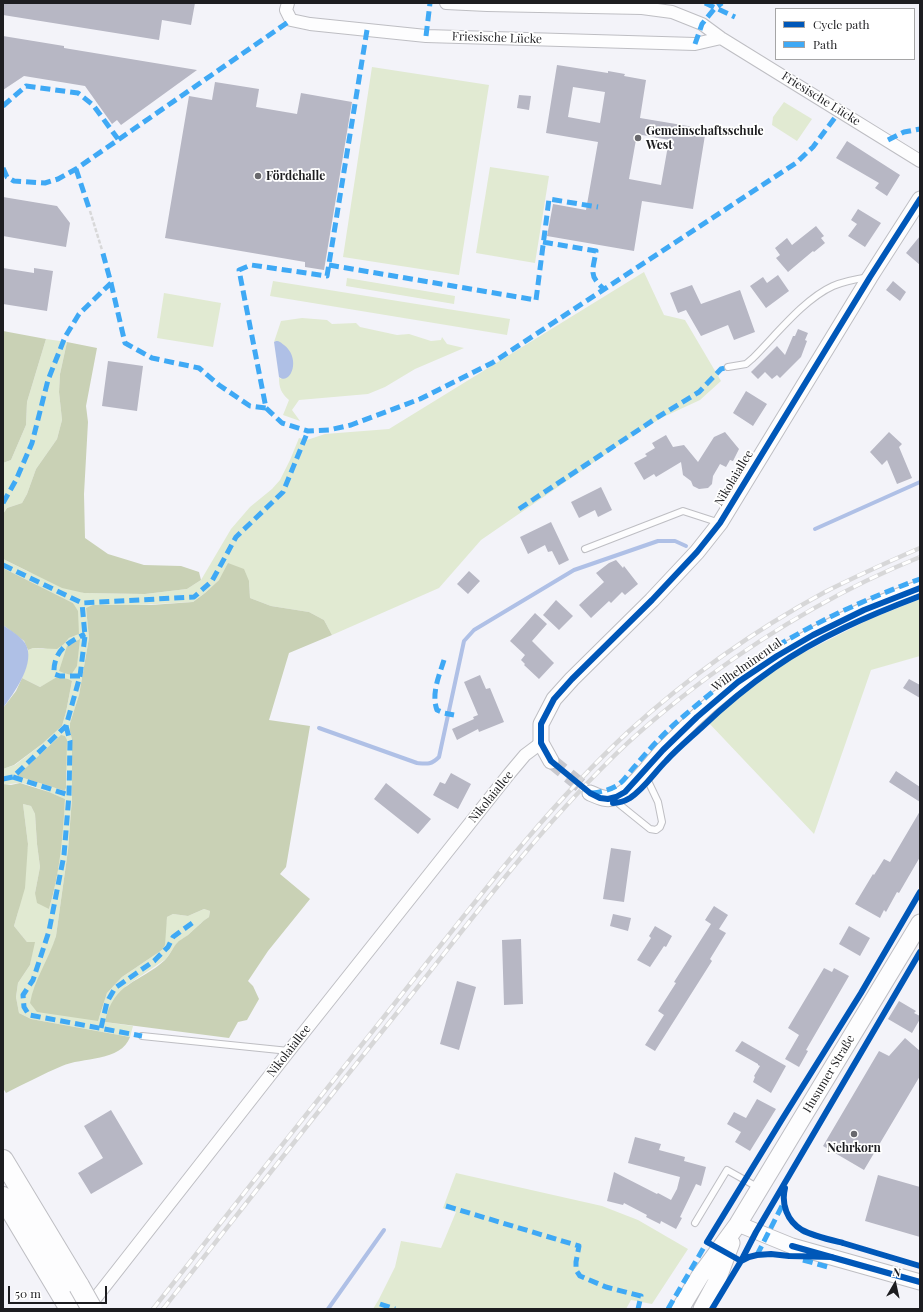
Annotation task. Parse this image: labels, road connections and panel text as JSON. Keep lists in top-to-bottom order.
{
  "streets": {
    "main road": ["Husumer Straße"],
    "street": ["Friesische Lücke", "Nikolaiallee", "Wilhelminental"]
  },
  "places": ["Gemeinschaftsschule West", "Fördehalle", "Nehrkorn"],
  "legend": ["Cycle path", "Path"],
  "scale_bar": "50 m",
  "north": "top"
}
